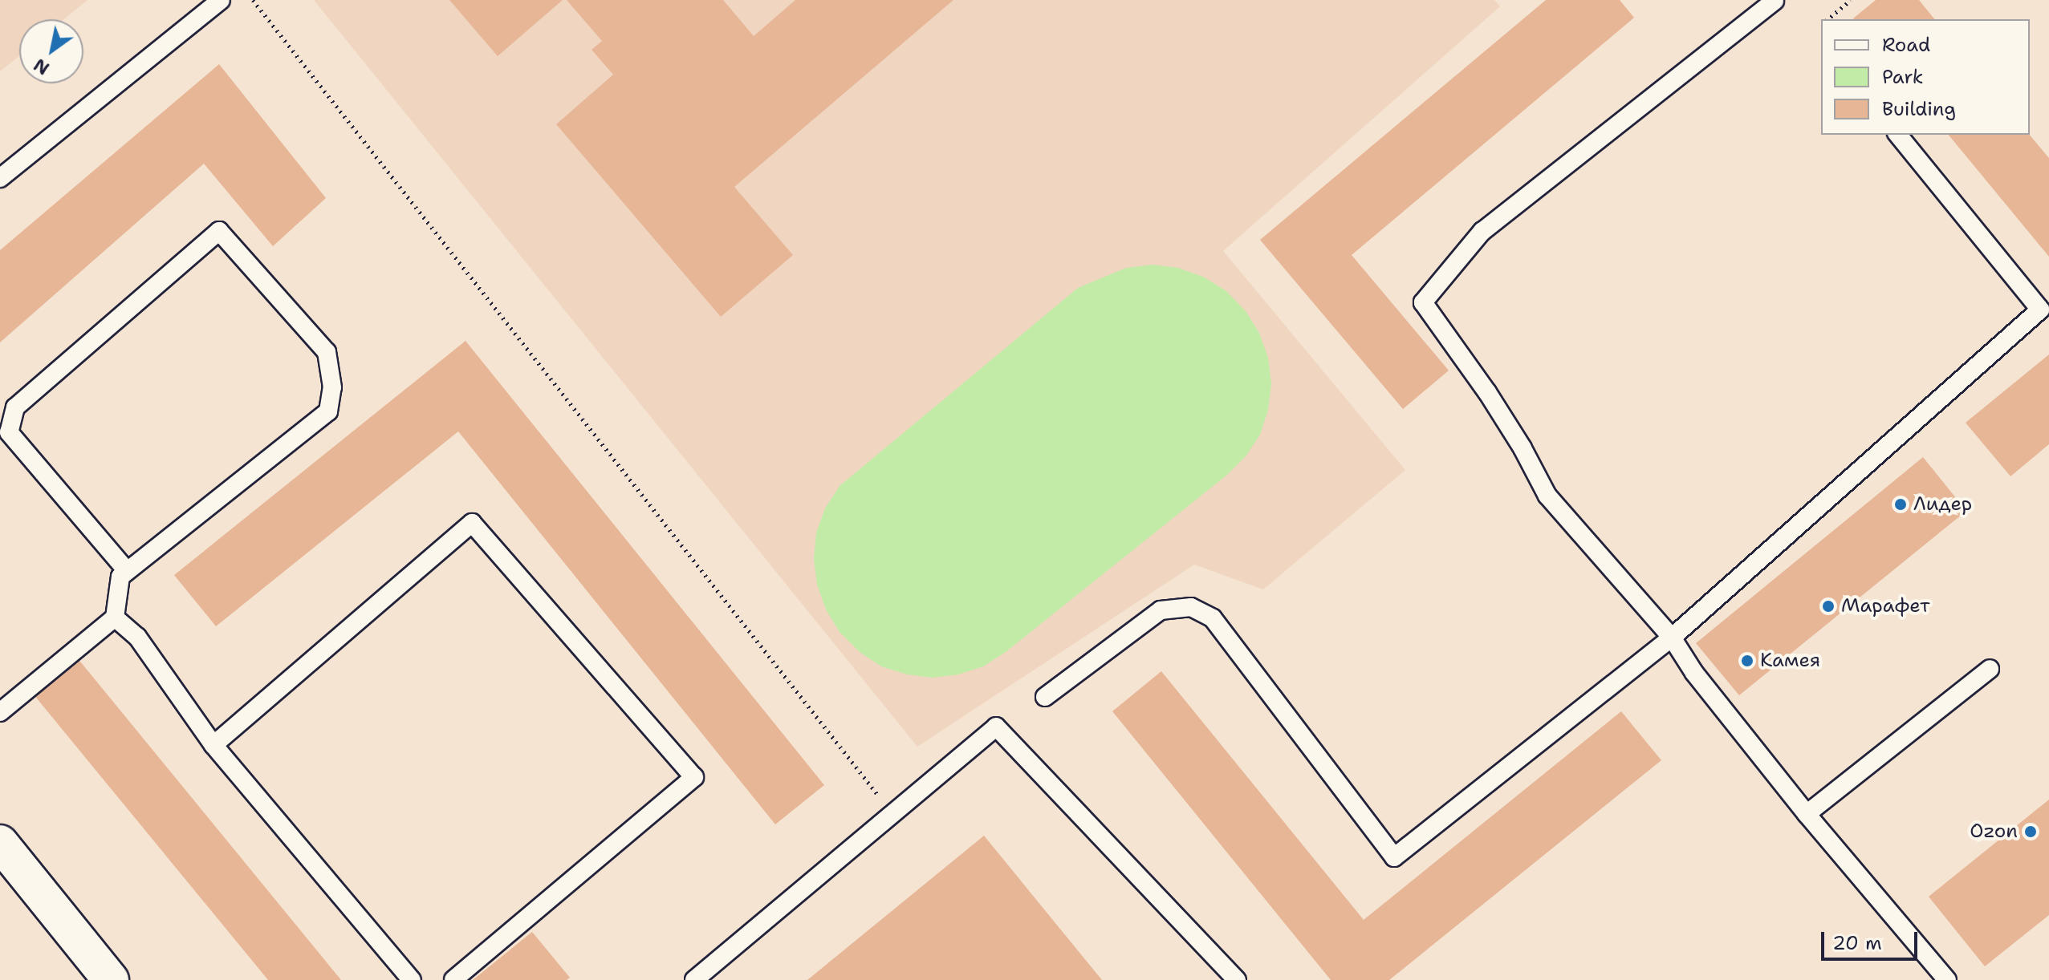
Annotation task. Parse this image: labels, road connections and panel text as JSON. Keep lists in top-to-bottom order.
{
  "places": [
    "Лидер",
    "Марафет",
    "Камея",
    "Ozon"
  ],
  "legend": ["Road", "Park", "Building"],
  "scale_bar": "20 m",
  "north": "bottom left"
}
